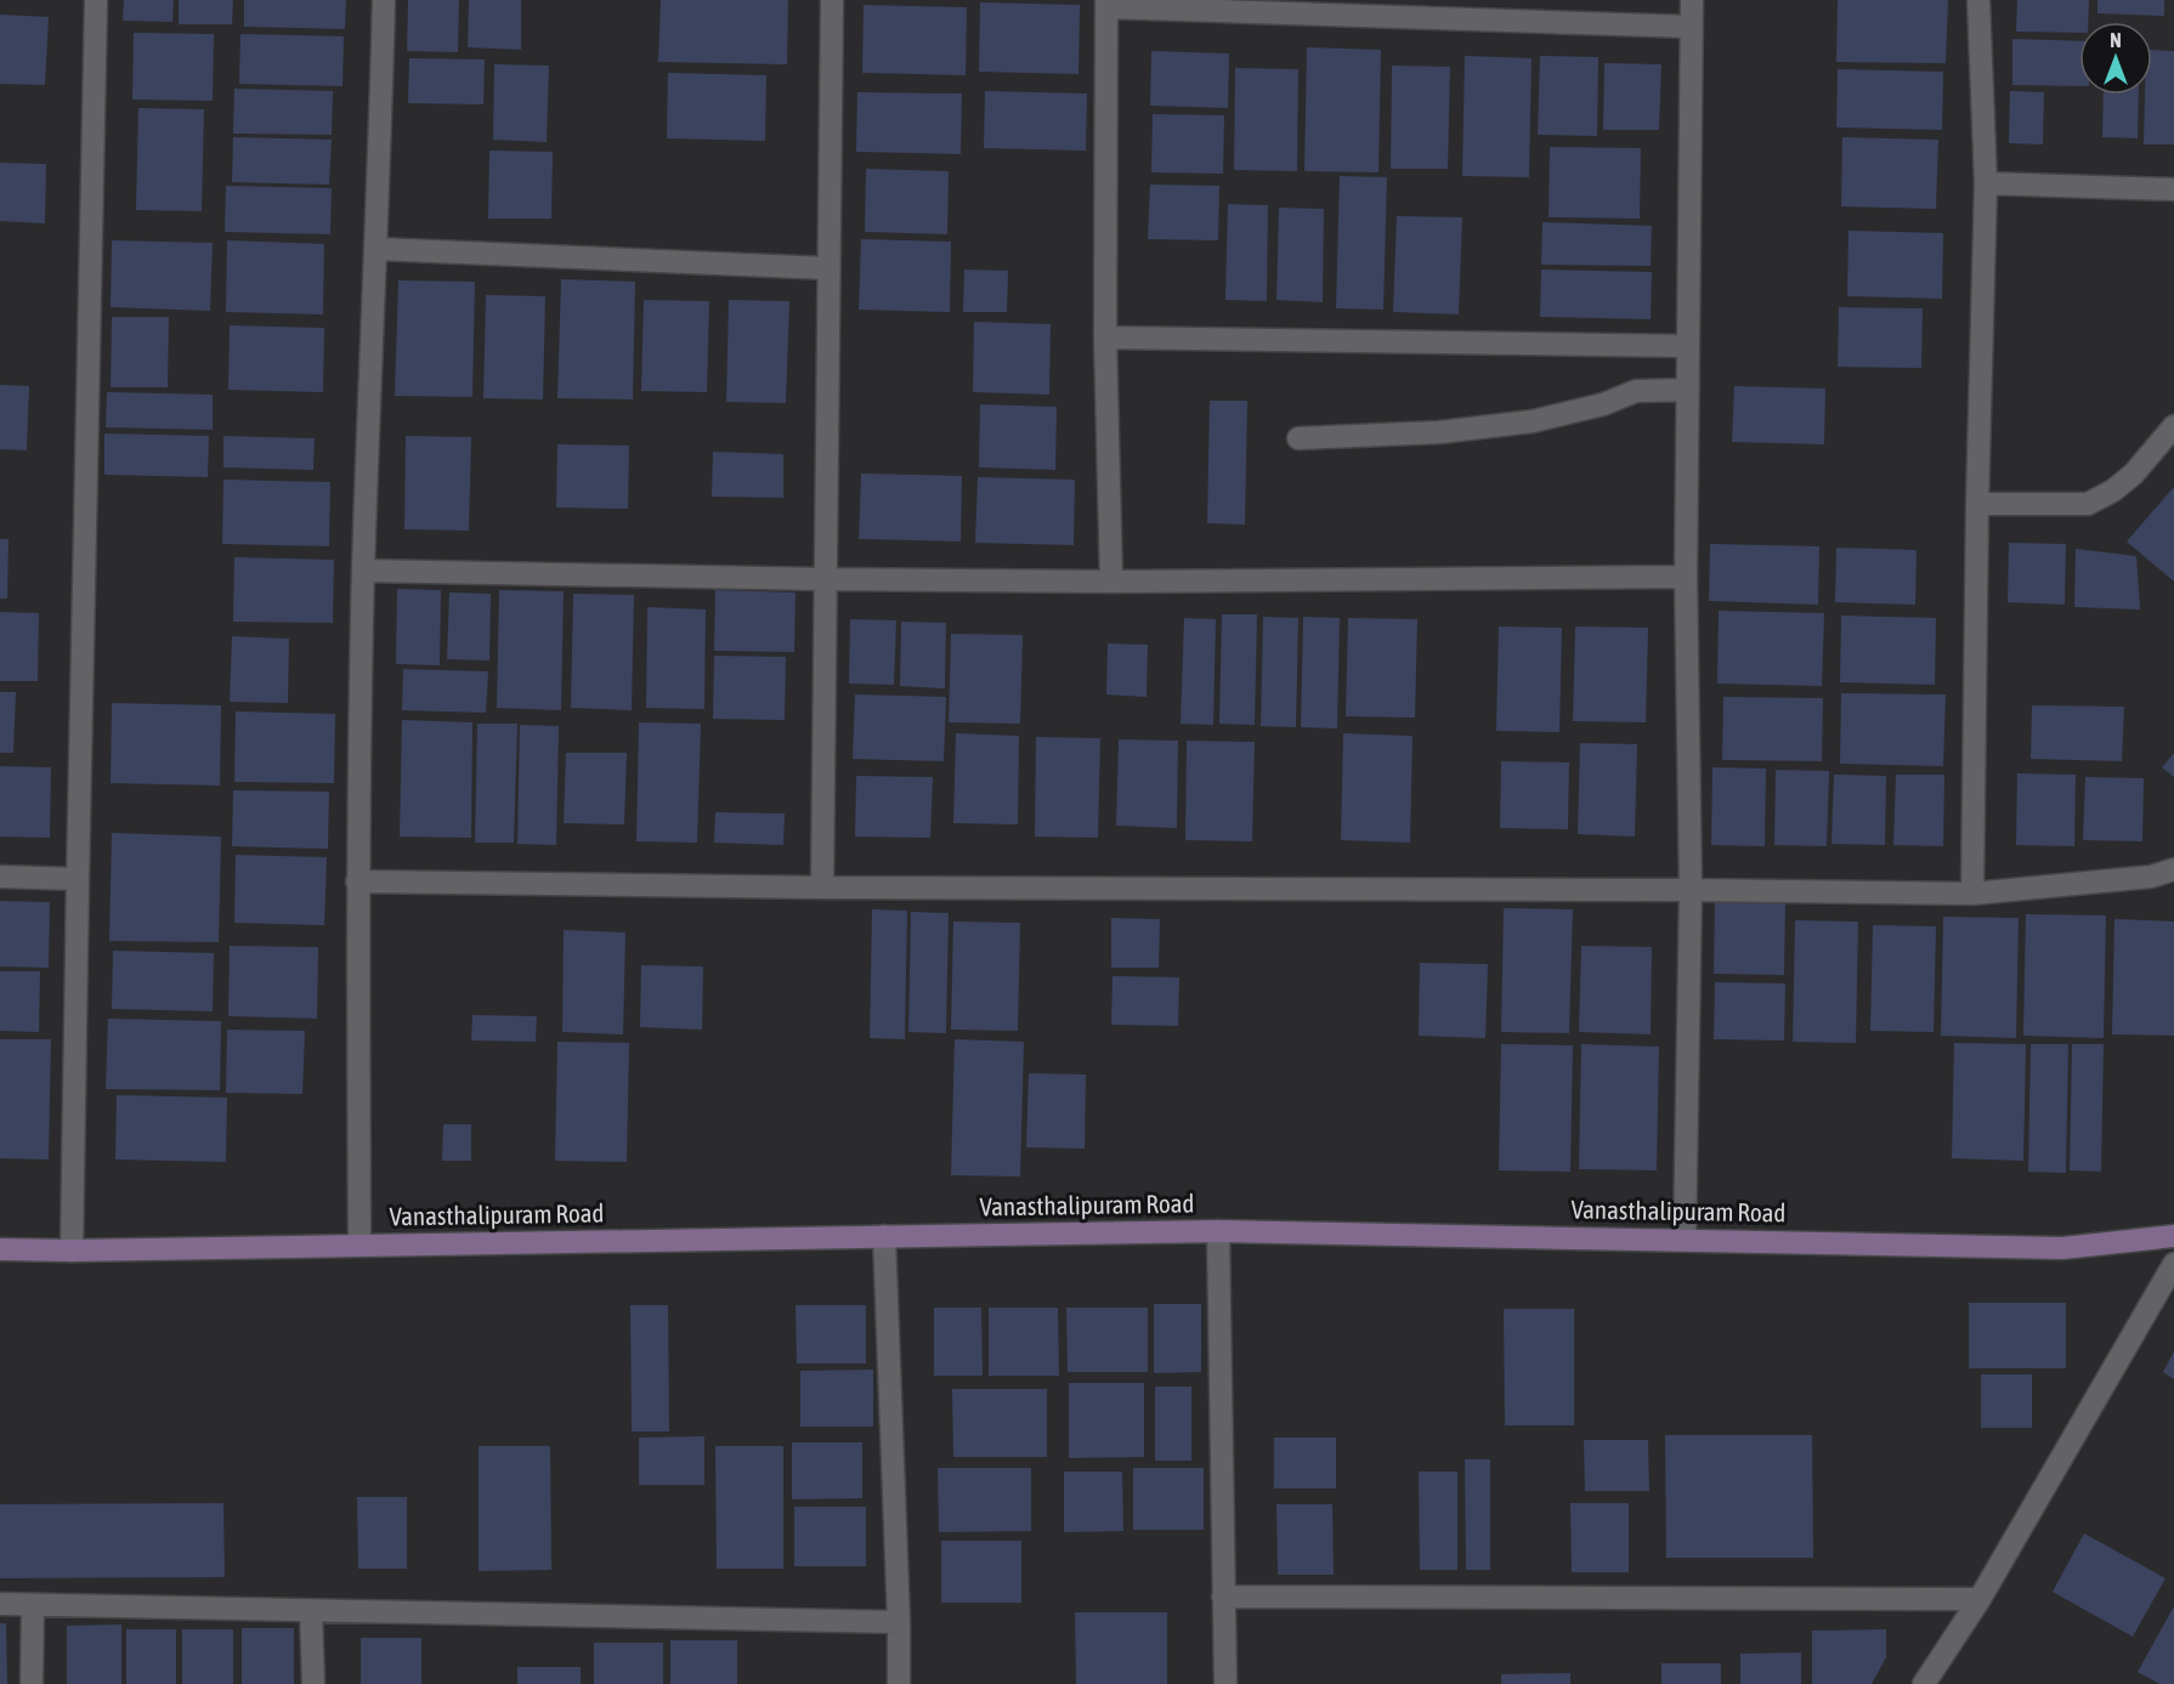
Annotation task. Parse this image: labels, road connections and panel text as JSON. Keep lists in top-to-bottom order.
{
  "streets": {
    "street": ["Vanasthalipuram Road"]
  },
  "north": "top"
}
